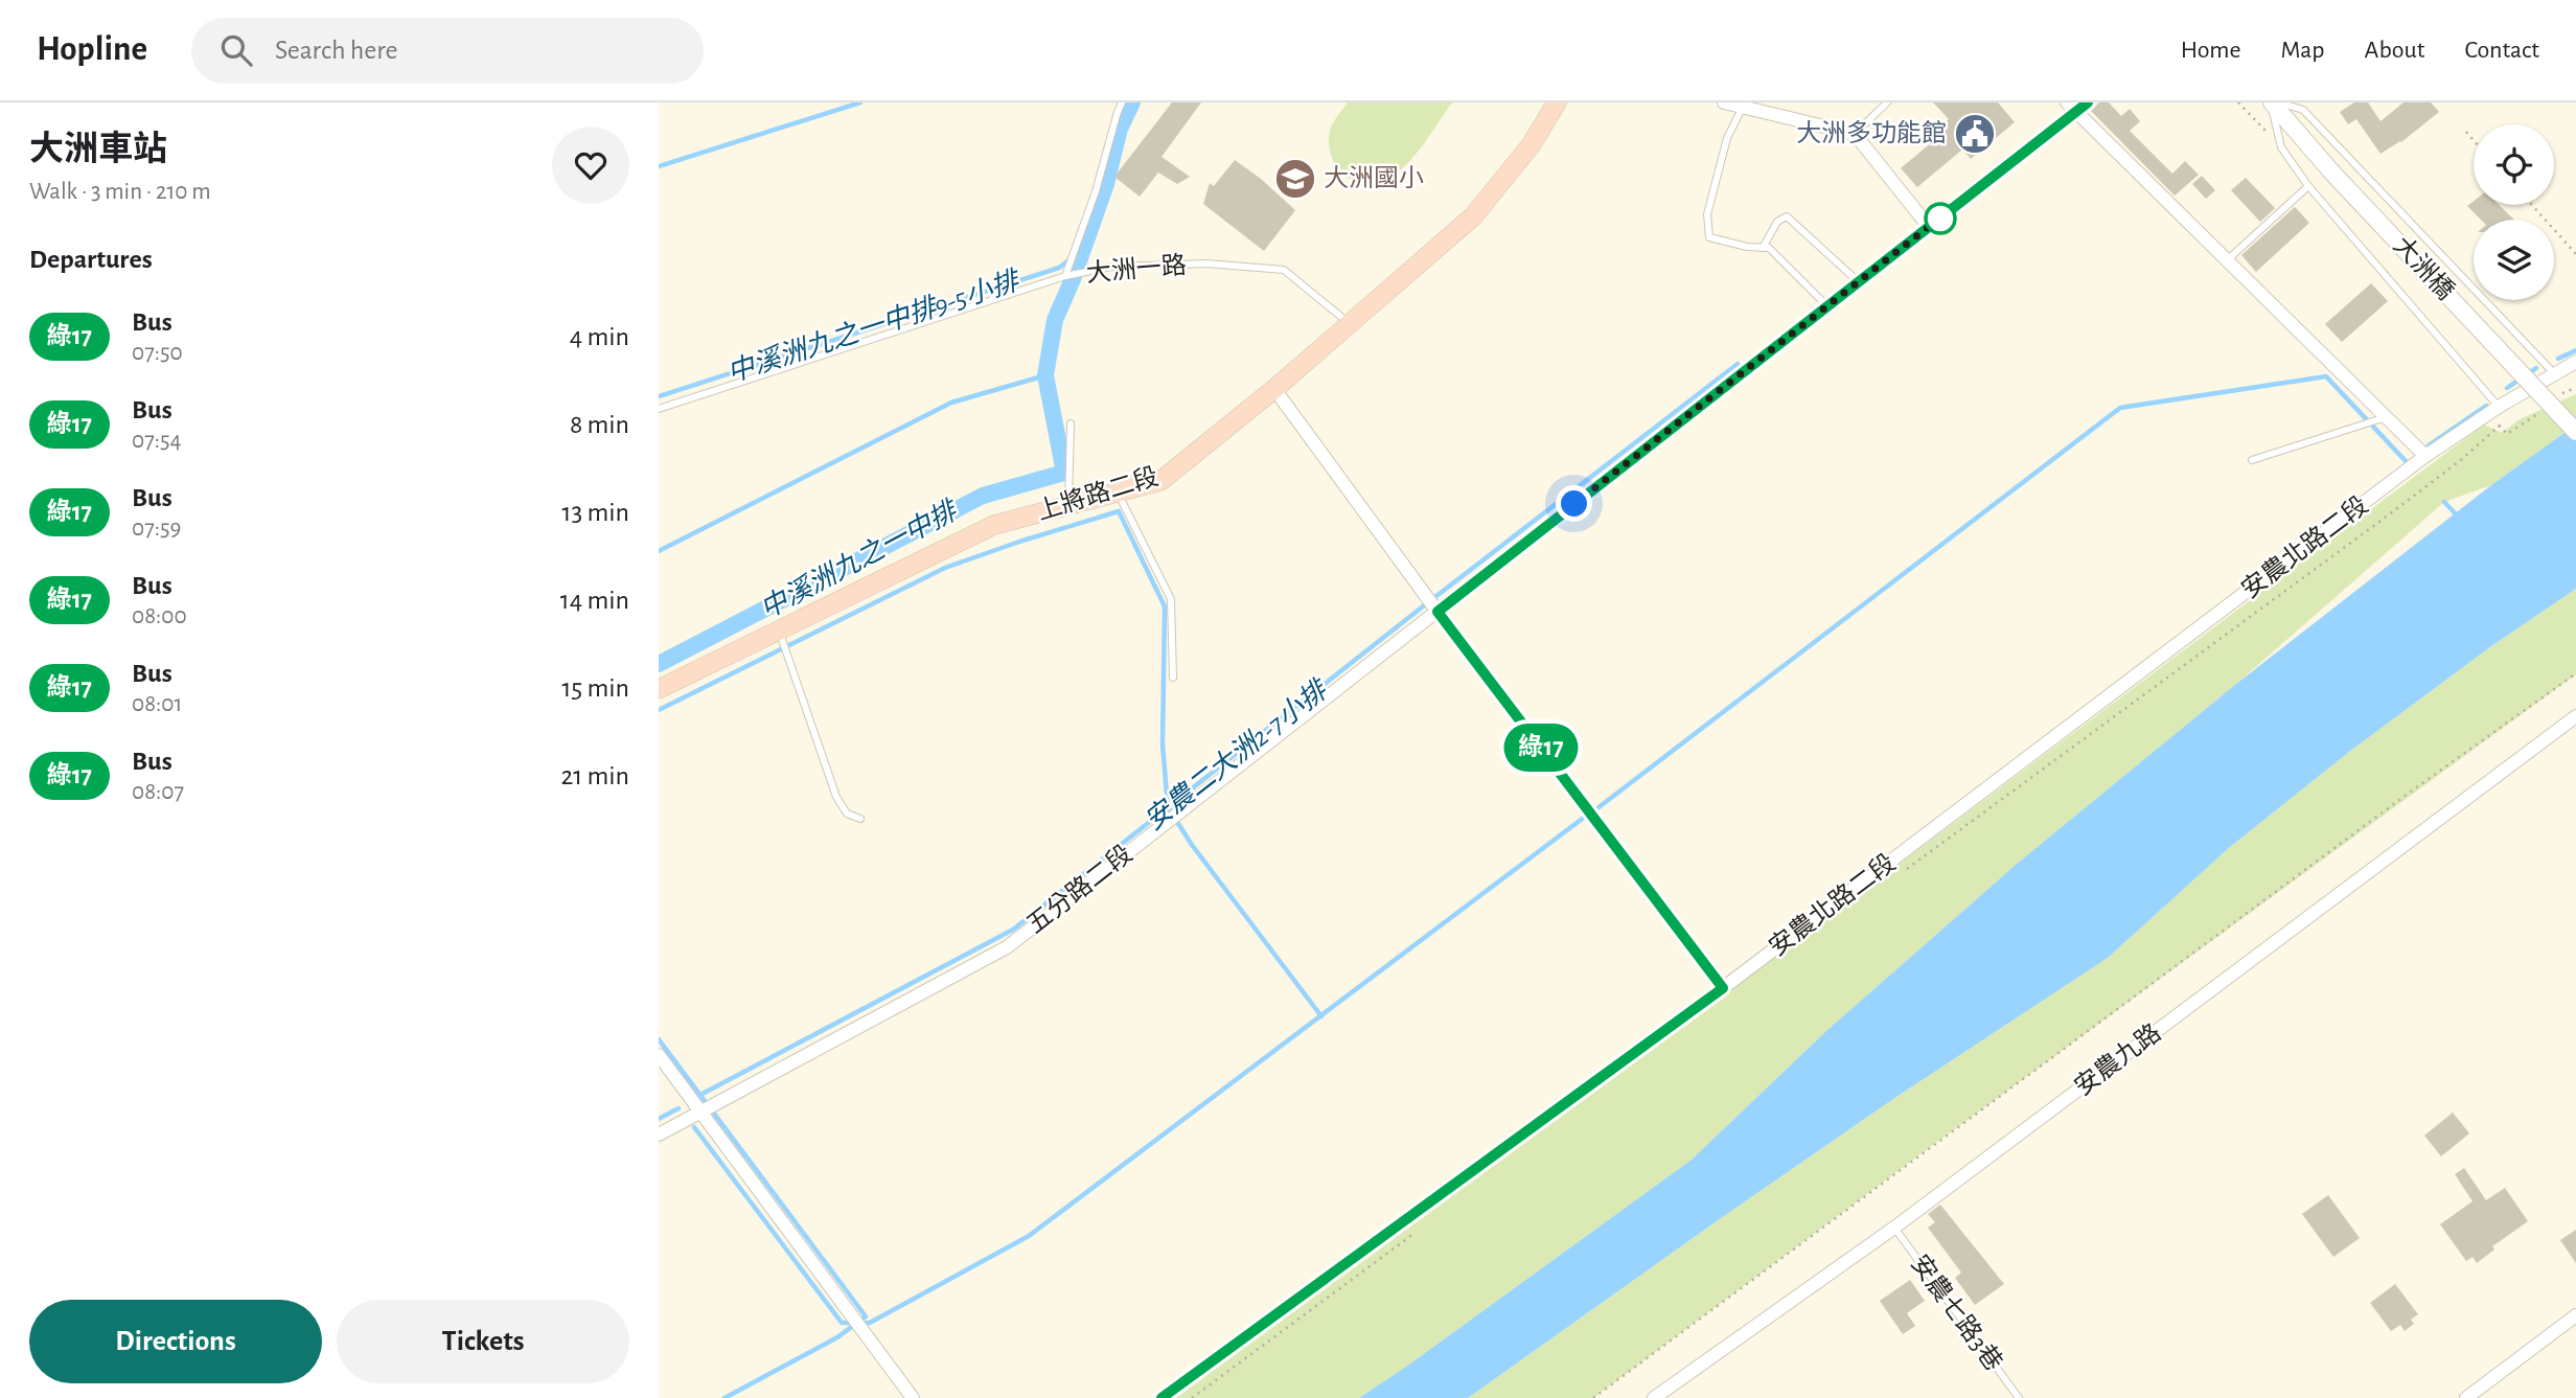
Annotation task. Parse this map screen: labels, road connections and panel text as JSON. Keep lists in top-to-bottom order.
{
  "streets": {
    "main road": ["上將路二段"],
    "street": [
      "大洲橋",
      "安農北路二段",
      "五分路二段",
      "安農九路"
    ],
    "lane": ["大洲一路", "安農七路3巷"]
  },
  "crossings": [
    ["大洲一路", "上將路二段"],
    ["安農九路", "安農七路3巷"]
  ],
  "water": ["中溪洲九之一中排9-5小排", "中溪洲九之一中排", "安農二大洲2-7小排"],
  "places": {
    "public building": ["大洲多功能館"],
    "school or university": ["大洲國小"]
  },
  "lines": ["bus line 綠17"],
  "page": {
    "header": "Hopline",
    "search": "Search here",
    "nav": [
      "Home",
      "Map",
      "About",
      "Contact"
    ],
    "heading": [
      ["大洲車站", "Walk · 3 min · 210 m"],
      "Departures"
    ],
    "on_map": "綠17",
    "list": [
      {
        "mark": "綠17",
        "name": "Bus",
        "note": "07:50",
        "value": "4 min"
      },
      {
        "mark": "綠17",
        "name": "Bus",
        "note": "07:54",
        "value": "8 min"
      },
      {
        "mark": "綠17",
        "name": "Bus",
        "note": "07:59",
        "value": "13 min"
      },
      {
        "mark": "綠17",
        "name": "Bus",
        "note": "08:00",
        "value": "14 min"
      },
      {
        "mark": "綠17",
        "name": "Bus",
        "note": "08:01",
        "value": "15 min"
      },
      {
        "mark": "綠17",
        "name": "Bus",
        "note": "08:07",
        "value": "21 min"
      }
    ],
    "buttons": ["Directions", "Tickets"]
  }
}
